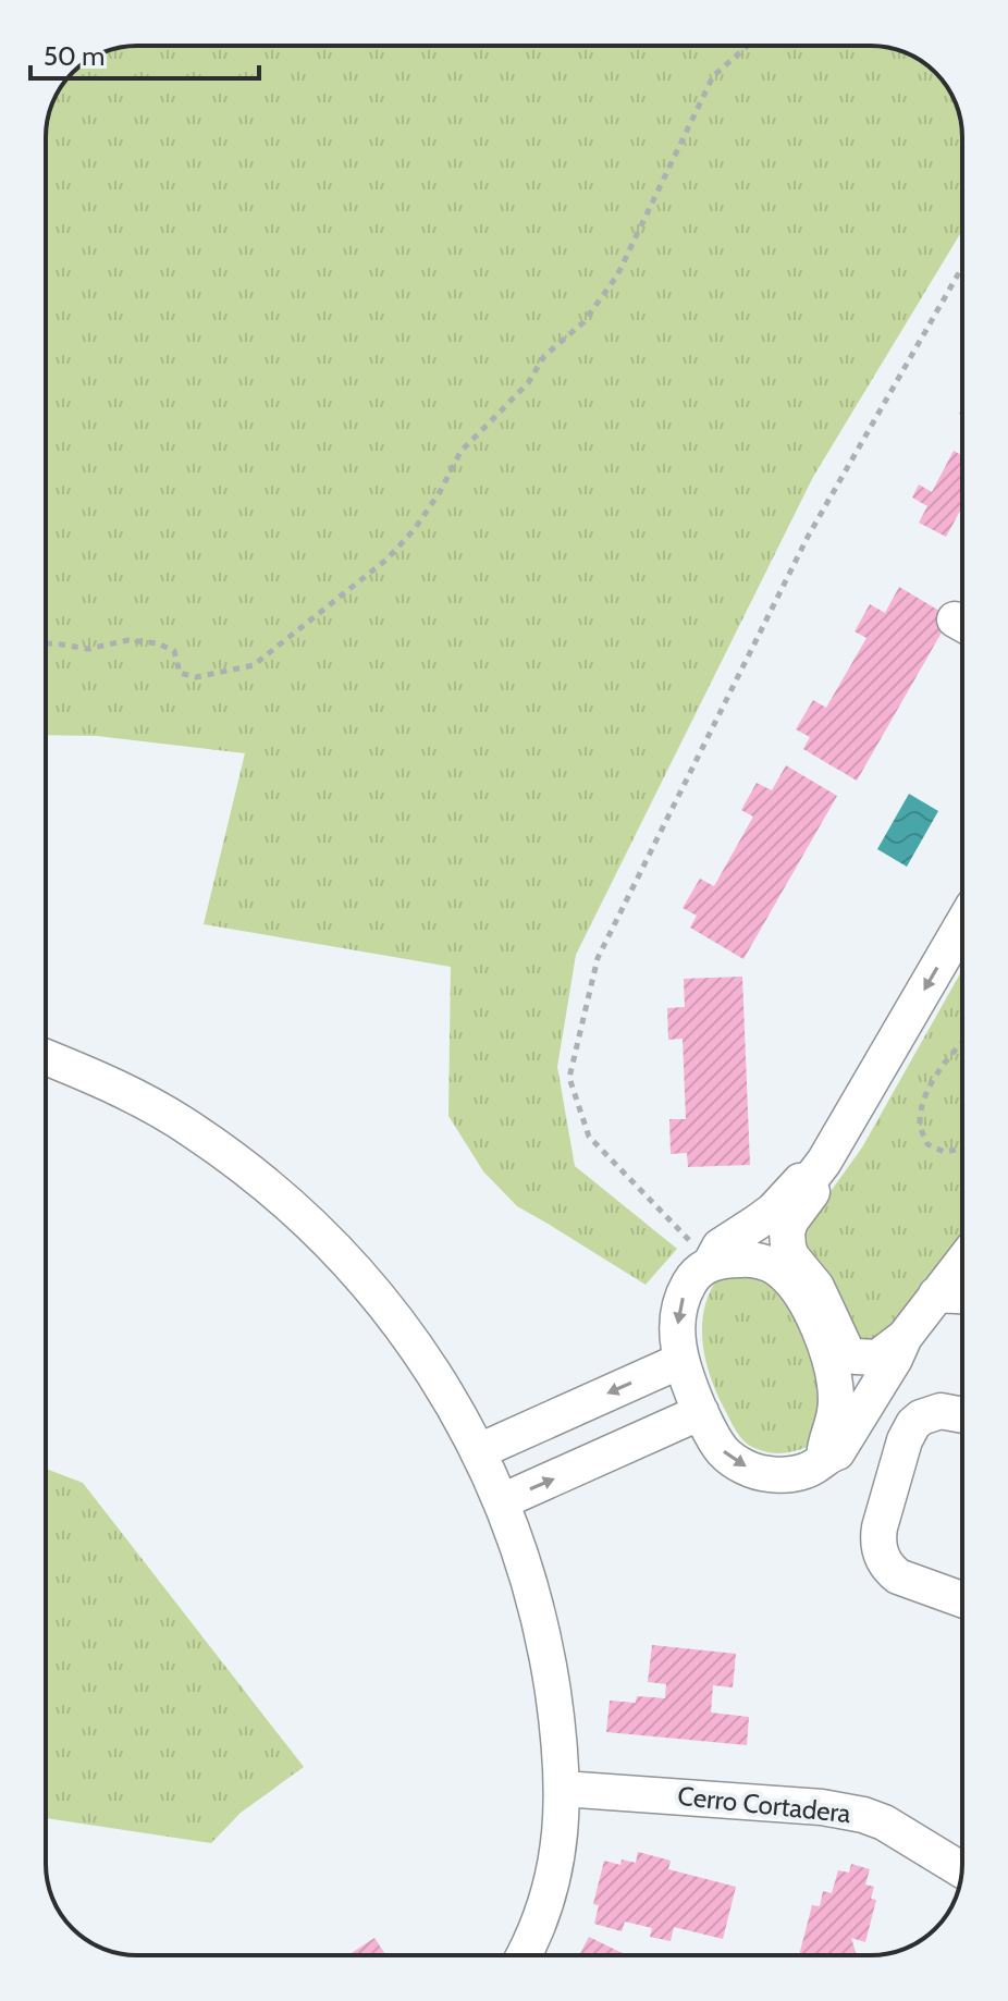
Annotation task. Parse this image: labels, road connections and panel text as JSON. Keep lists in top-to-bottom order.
{
  "streets": {
    "street": ["Cerro Cortadera"]
  },
  "scale_bar": "50 m"
}
